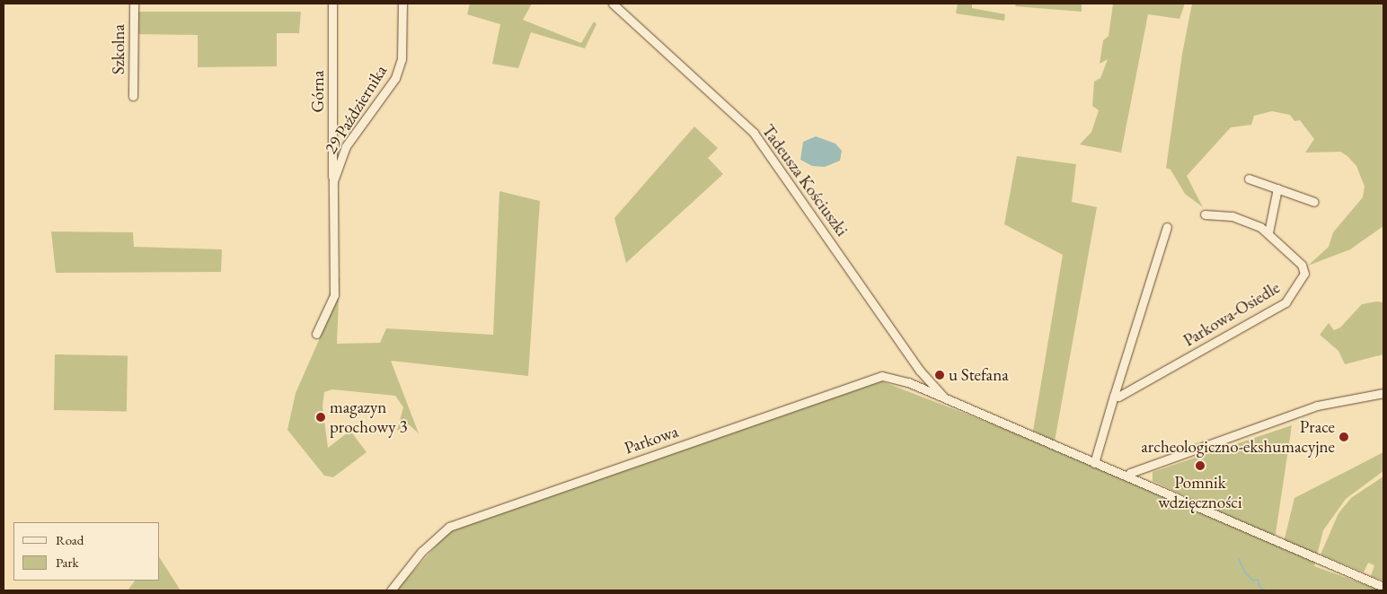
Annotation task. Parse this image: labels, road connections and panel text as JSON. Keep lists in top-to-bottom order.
{
  "streets": {
    "street": [
      "Szkolna",
      "Górna",
      "29 Października",
      "Tadeusza Kościuszki",
      "Parkowa-Osiedle",
      "Parkowa"
    ]
  },
  "crossings": [
    ["Górna", "29 Października"],
    ["Tadeusza Kościuszki", "Parkowa"]
  ],
  "places": [
    "u Stefana",
    "magazyn prochowy 3",
    "Prace archeologiczno-ekshumacyjne",
    "Pomnik wdzięczności"
  ],
  "legend": ["Road", "Park"]
}
